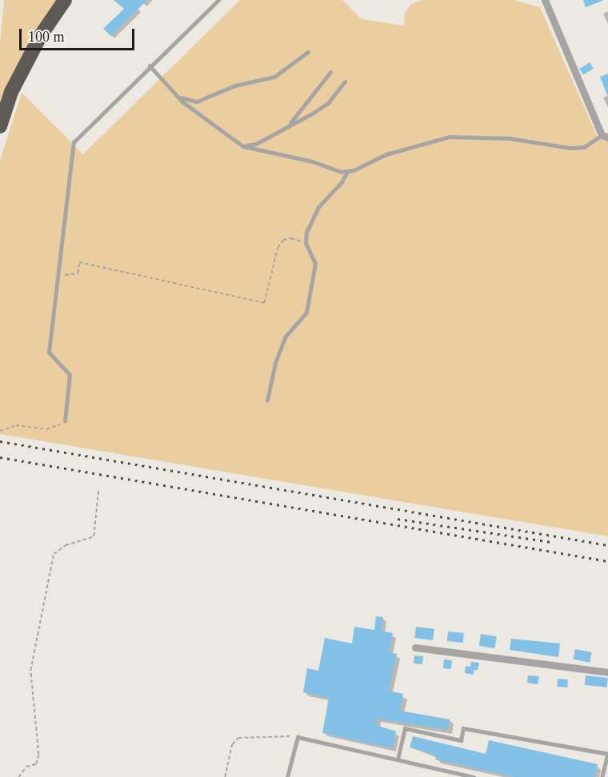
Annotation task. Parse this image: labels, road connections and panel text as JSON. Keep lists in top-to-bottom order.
{
  "scale_bar": "100 m"
}
